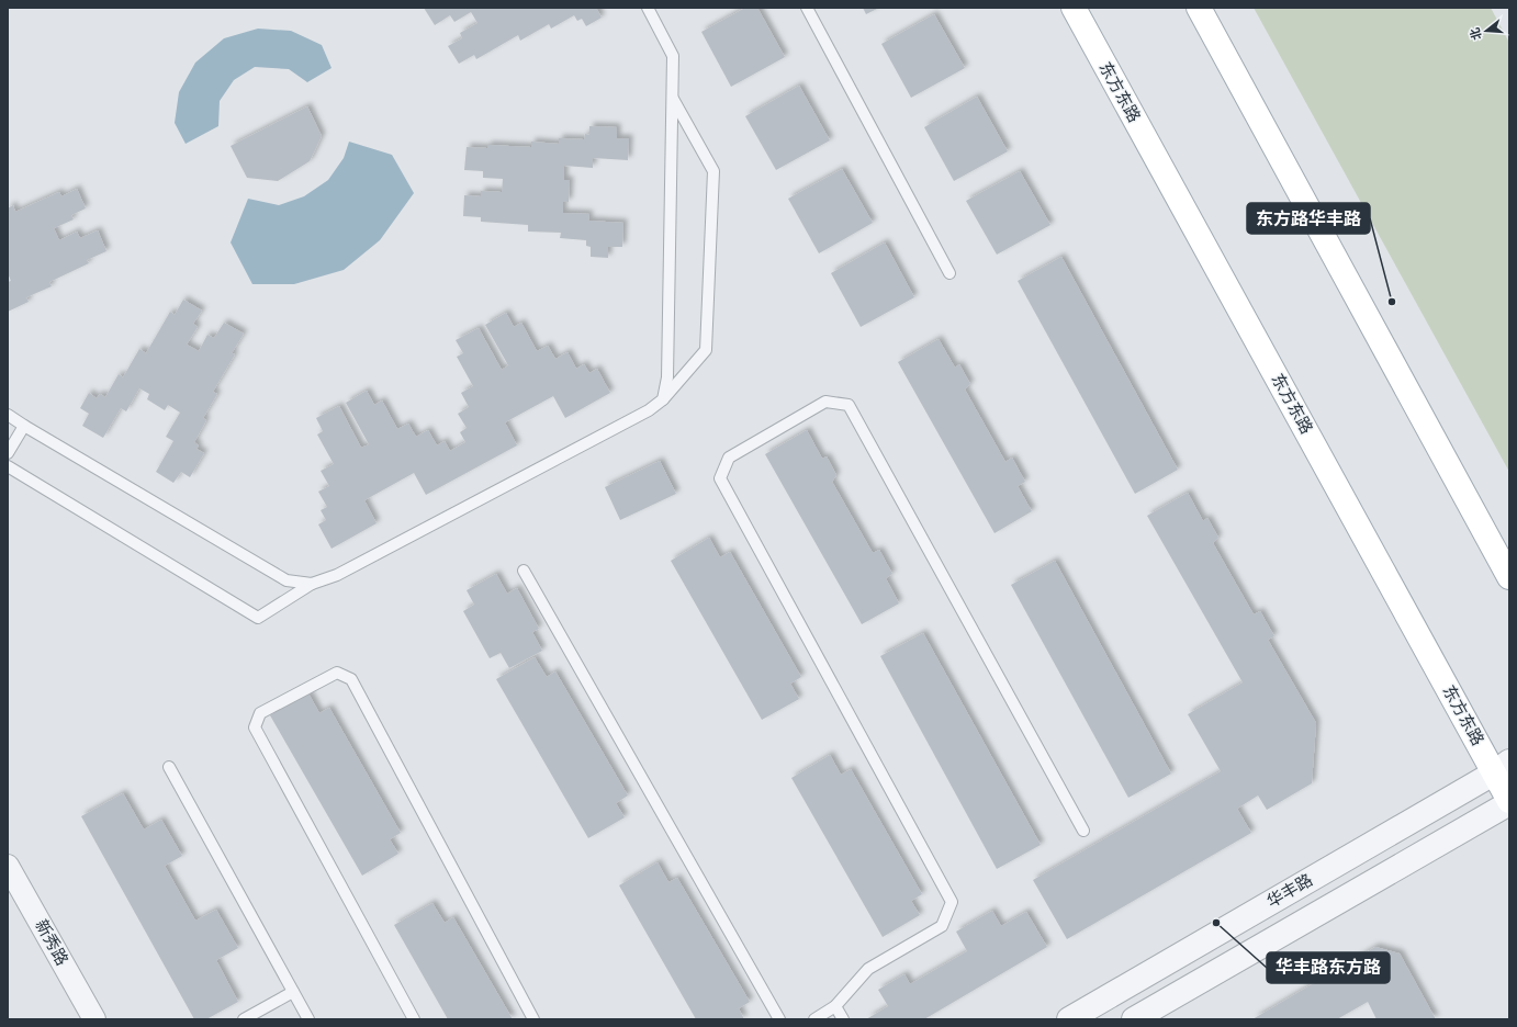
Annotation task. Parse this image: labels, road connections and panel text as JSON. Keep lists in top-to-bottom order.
{
  "streets": {
    "main road": ["东方东路"],
    "street": ["华丰路", "新秀路"]
  },
  "crossings": [
    ["东方东路", "华丰路"]
  ],
  "places": ["东方路华丰路", "华丰路东方路"],
  "north": "left"
}
